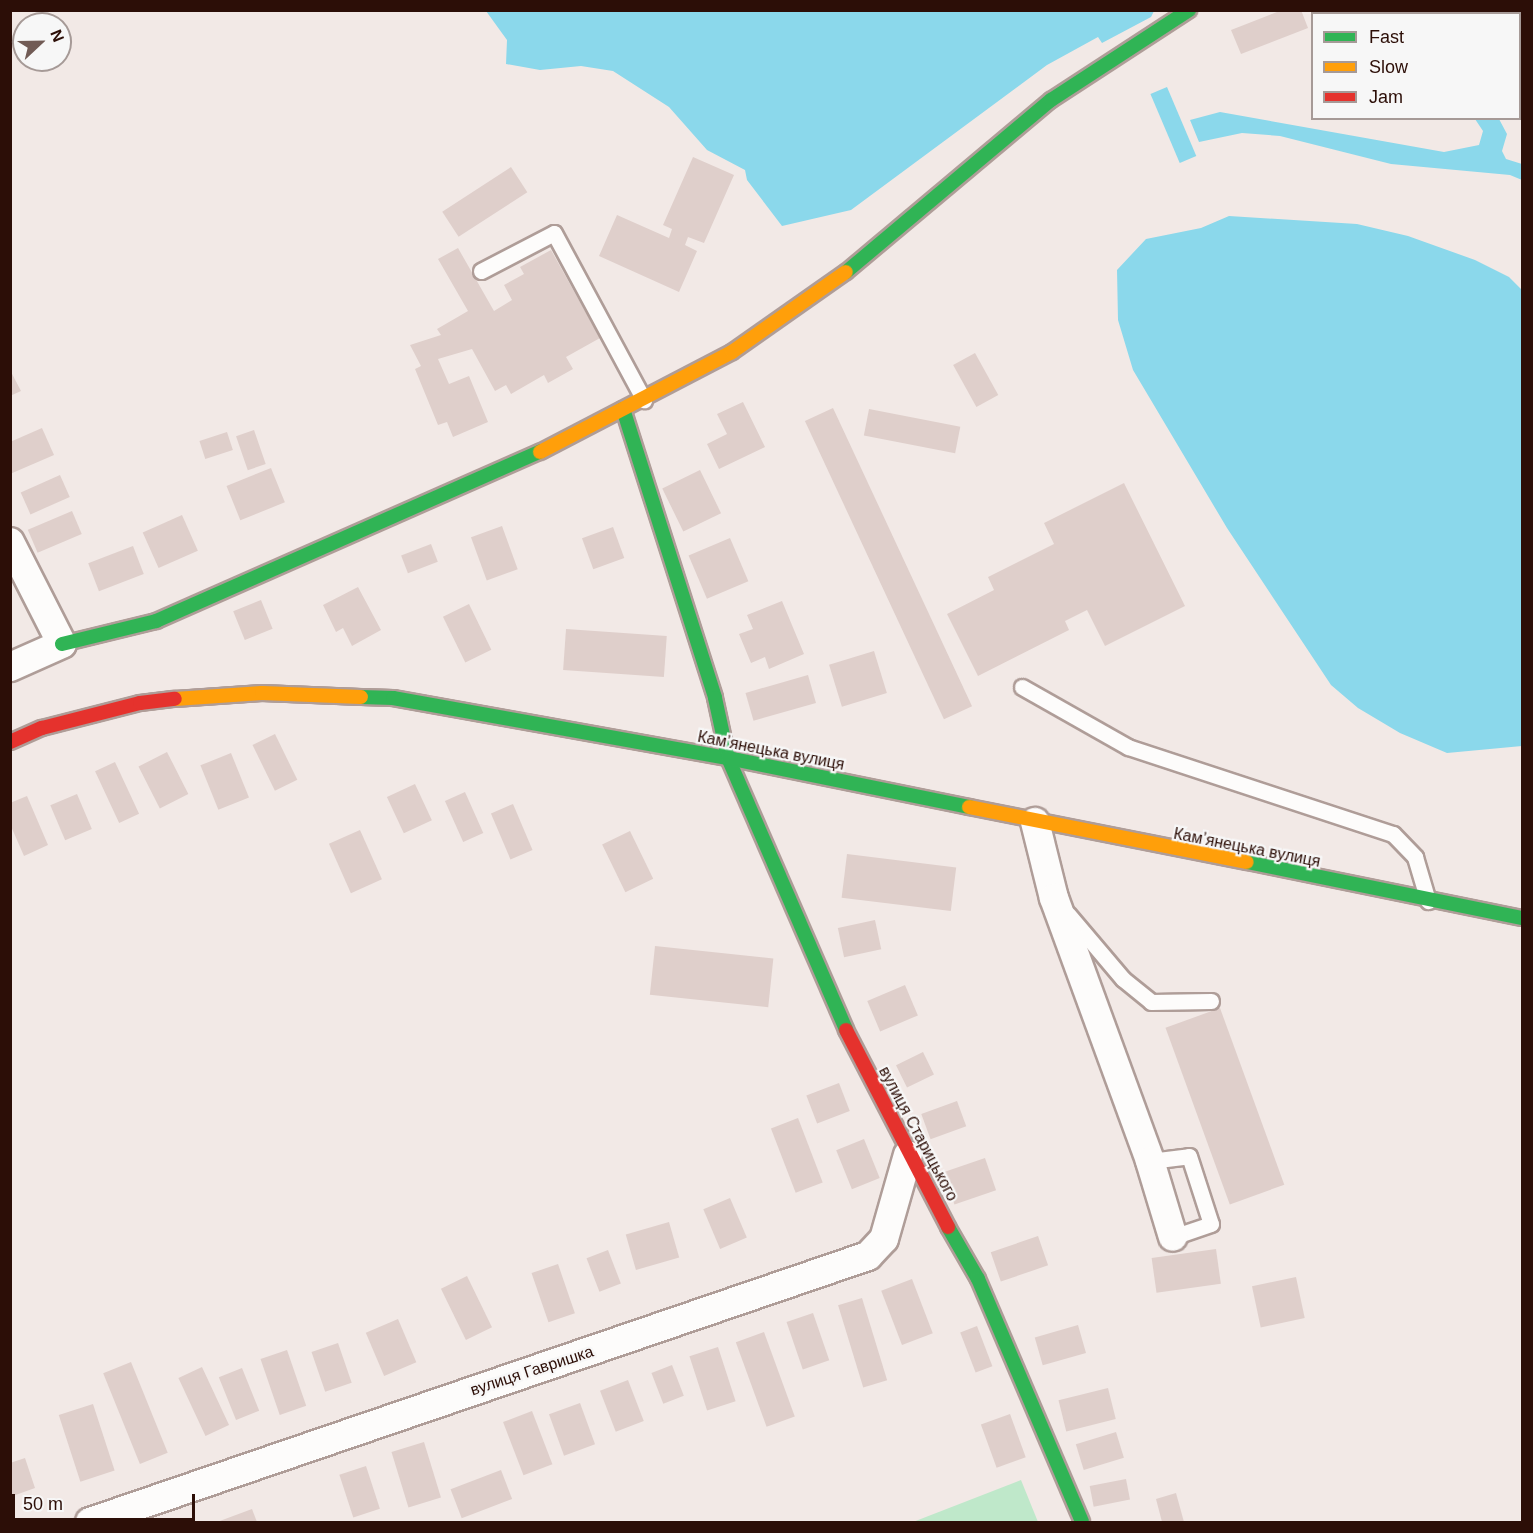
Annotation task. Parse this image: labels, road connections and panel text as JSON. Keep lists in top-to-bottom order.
{
  "streets": {
    "street": ["Камʼянецька вулиця", "вулиця Старицького", "вулиця Гавришка"]
  },
  "crossings": [
    ["Камʼянецька вулиця", "вулиця Старицького"],
    ["вулиця Старицького", "вулиця Гавришка"]
  ],
  "legend": ["Fast", "Slow", "Jam"],
  "scale_bar": "50 m",
  "north": "right"
}
